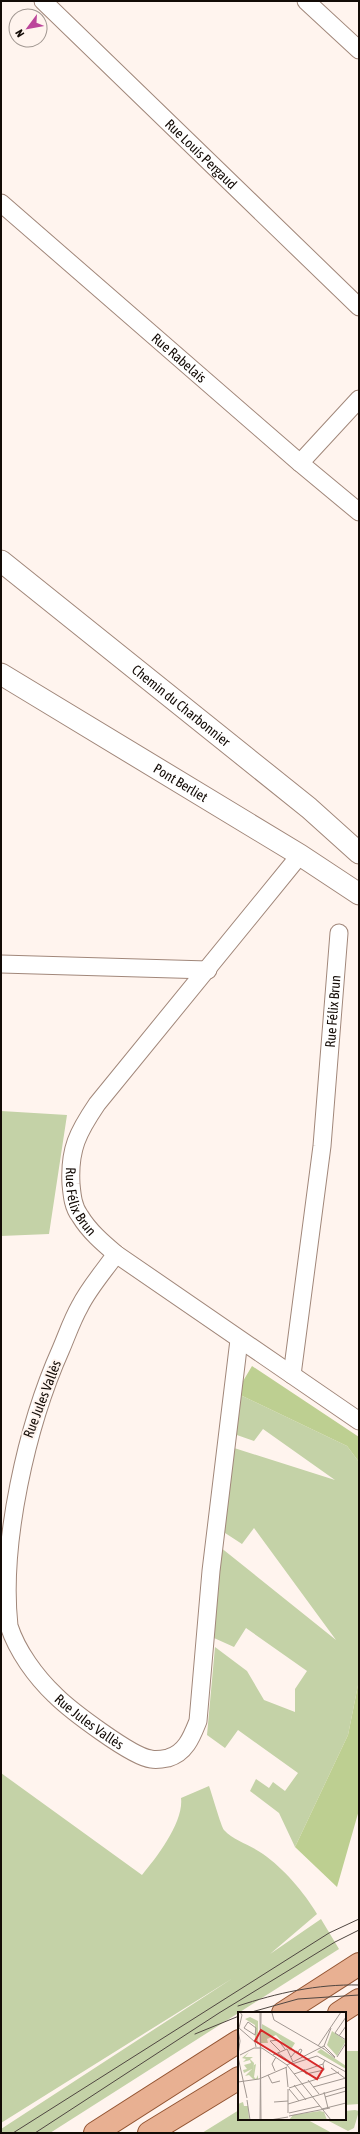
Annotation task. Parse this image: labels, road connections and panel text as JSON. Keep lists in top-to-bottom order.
{
  "streets": {
    "street": [
      "Rue Louis Pergaud",
      "Rue Rabelais",
      "Chemin du Charbonnier",
      "Pont Berliet",
      "Rue Félix Brun",
      "Rue Jules Vallès"
    ]
  },
  "crossings": [
    ["Pont Berliet", "Rue Félix Brun"],
    ["Rue Félix Brun", "Rue Jules Vallès"]
  ],
  "north": "bottom left"
}
